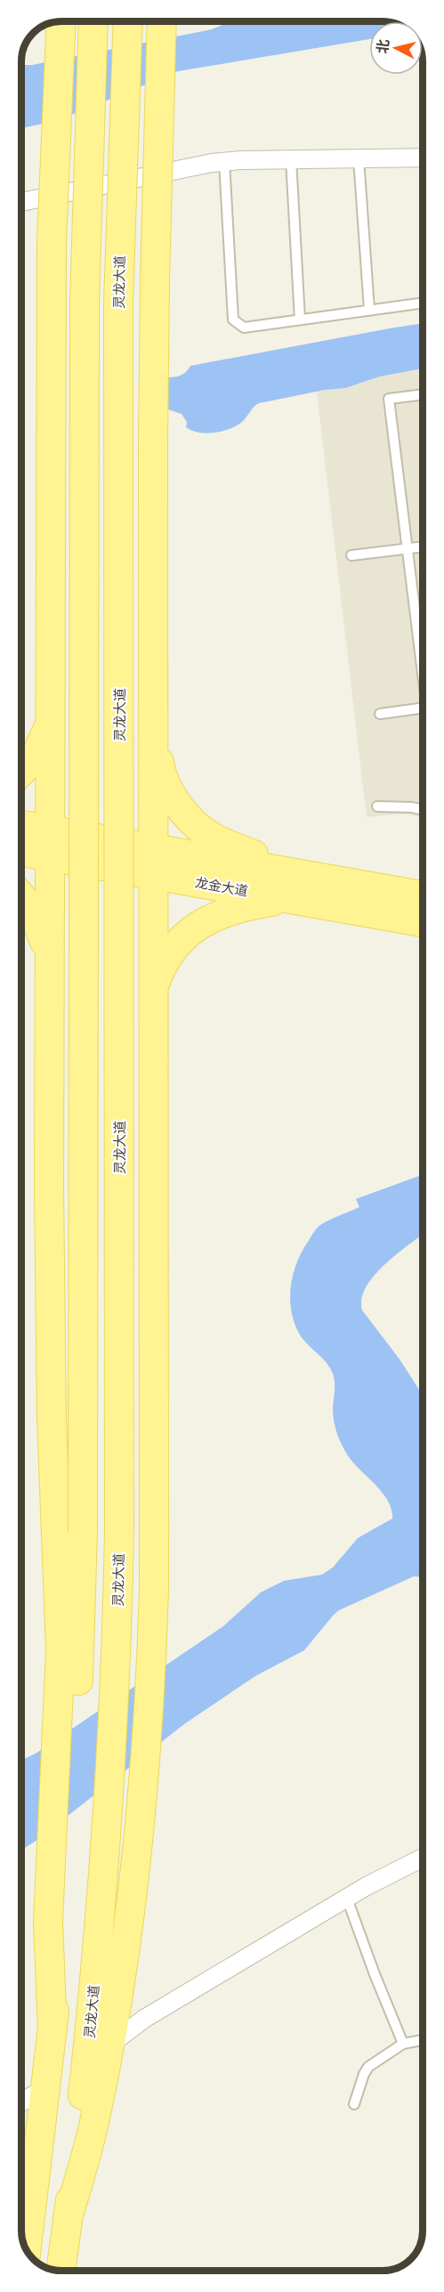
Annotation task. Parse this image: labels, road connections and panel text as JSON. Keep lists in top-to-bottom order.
{
  "streets": {
    "main road": ["灵龙大道", "龙金大道"]
  },
  "north": "left"
}
